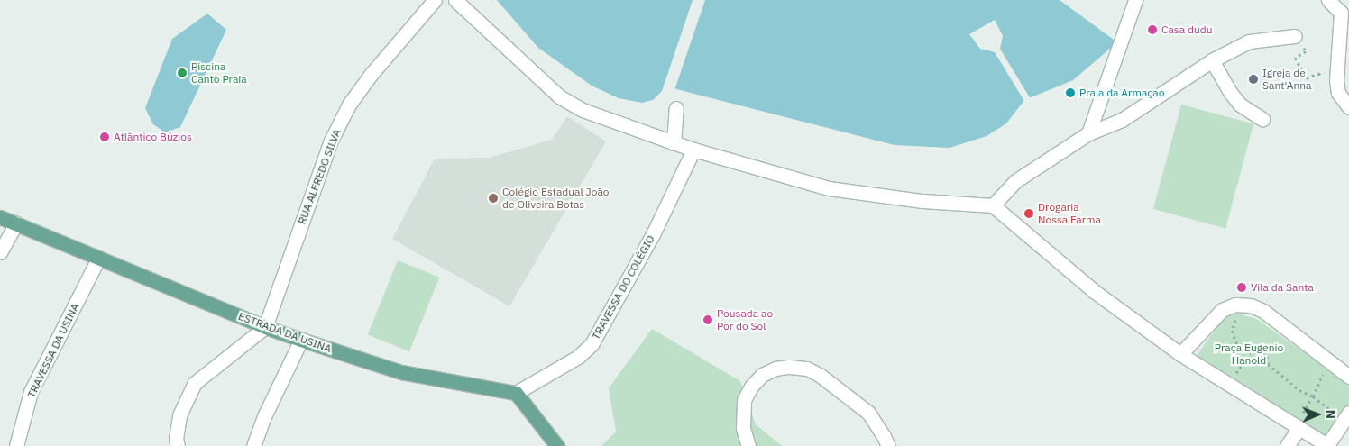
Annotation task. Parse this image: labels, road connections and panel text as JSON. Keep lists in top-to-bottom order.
{
  "streets": {
    "main road": ["ESTRADA DA USINA"],
    "street": ["RUA ALFREDO SILVA", "TRAVESSA DO COLÉGIO", "TRAVESSA DA USINA"]
  },
  "crossings": [
    ["RUA ALFREDO SILVA", "ESTRADA DA USINA"],
    ["TRAVESSA DO COLÉGIO", "ESTRADA DA USINA"],
    ["ESTRADA DA USINA", "TRAVESSA DA USINA"]
  ],
  "parks": ["Praça Eugenio Hanold"],
  "places": [
    "Casa dudu",
    "Piscina Canto Praia",
    "Igreja de Sant'Anna",
    "Praia da Armaçao",
    "Atlântico Búzios",
    "Colégio Estadual João de Oliveira Botas",
    "Drogaria Nossa Farma",
    "Vila da Santa",
    "Pousada ao Por do Sol"
  ],
  "north": "right"
}
